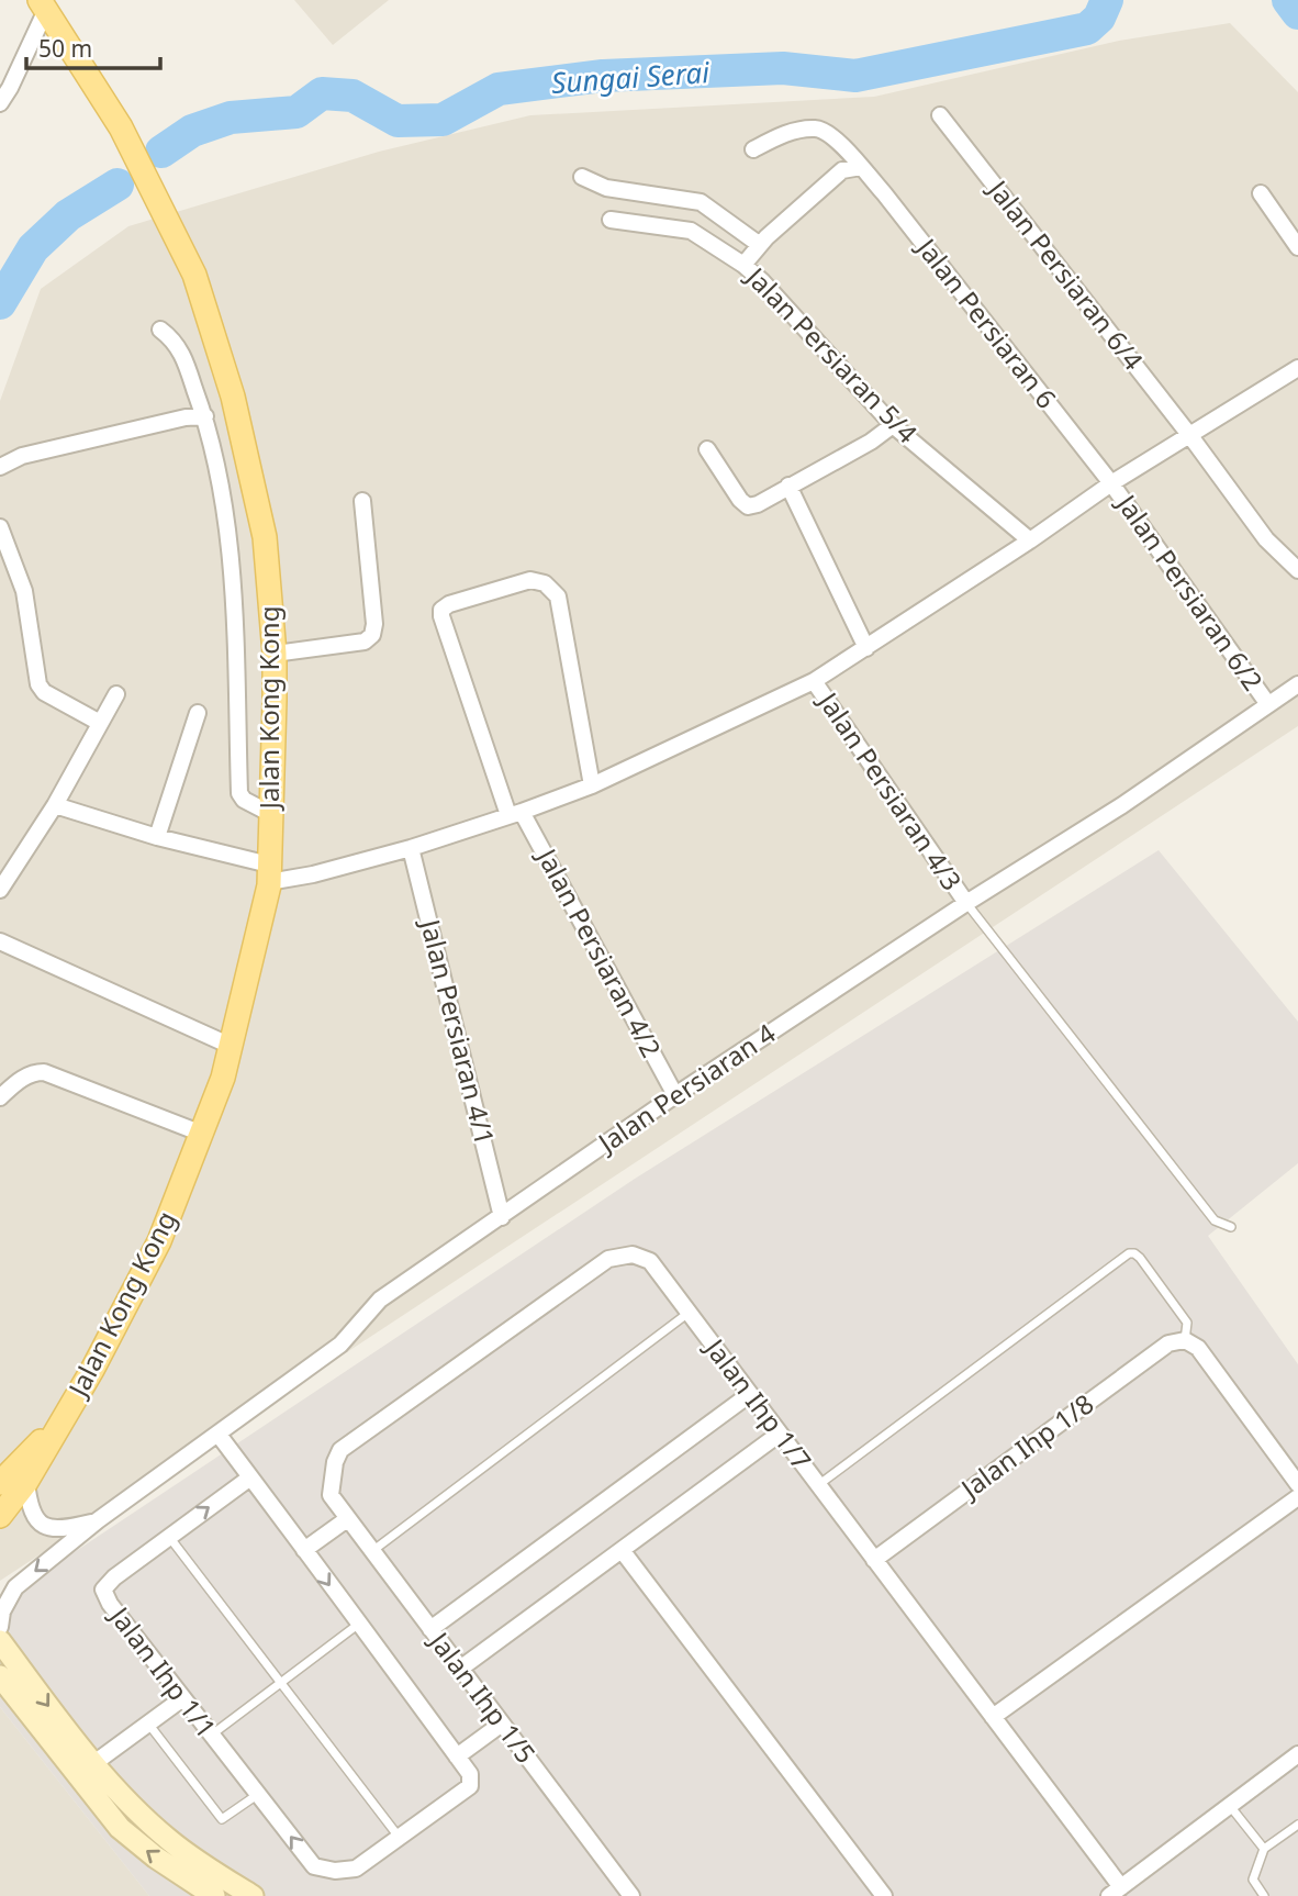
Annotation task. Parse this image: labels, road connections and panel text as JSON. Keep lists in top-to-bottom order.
{
  "streets": {
    "main road": ["Jalan Kong Kong"],
    "street": [
      "Jalan Persiaran 6/4",
      "Jalan Persiaran 6",
      "Jalan Persiaran 5/4",
      "Jalan Persiaran 6/2",
      "Jalan Persiaran 4/3",
      "Jalan Persiaran 4/2",
      "Jalan Persiaran 4/1",
      "Jalan Persiaran 4",
      "Jalan Ihp 1/7",
      "Jalan Ihp 1/8",
      "Jalan Ihp 1/1",
      "Jalan Ihp 1/5"
    ]
  },
  "crossings": [
    ["Jalan Persiaran 6", "Jalan Persiaran 6/2"],
    ["Jalan Persiaran 6/2", "Jalan Persiaran 4"],
    ["Jalan Persiaran 4/3", "Jalan Persiaran 4"],
    ["Jalan Persiaran 4/2", "Jalan Persiaran 4"],
    ["Jalan Persiaran 4/1", "Jalan Persiaran 4"],
    ["Jalan Ihp 1/7", "Jalan Ihp 1/8"],
    ["Jalan Ihp 1/7", "Jalan Ihp 1/5"]
  ],
  "water": ["Sungai Serai"],
  "scale_bar": "50 m"
}
